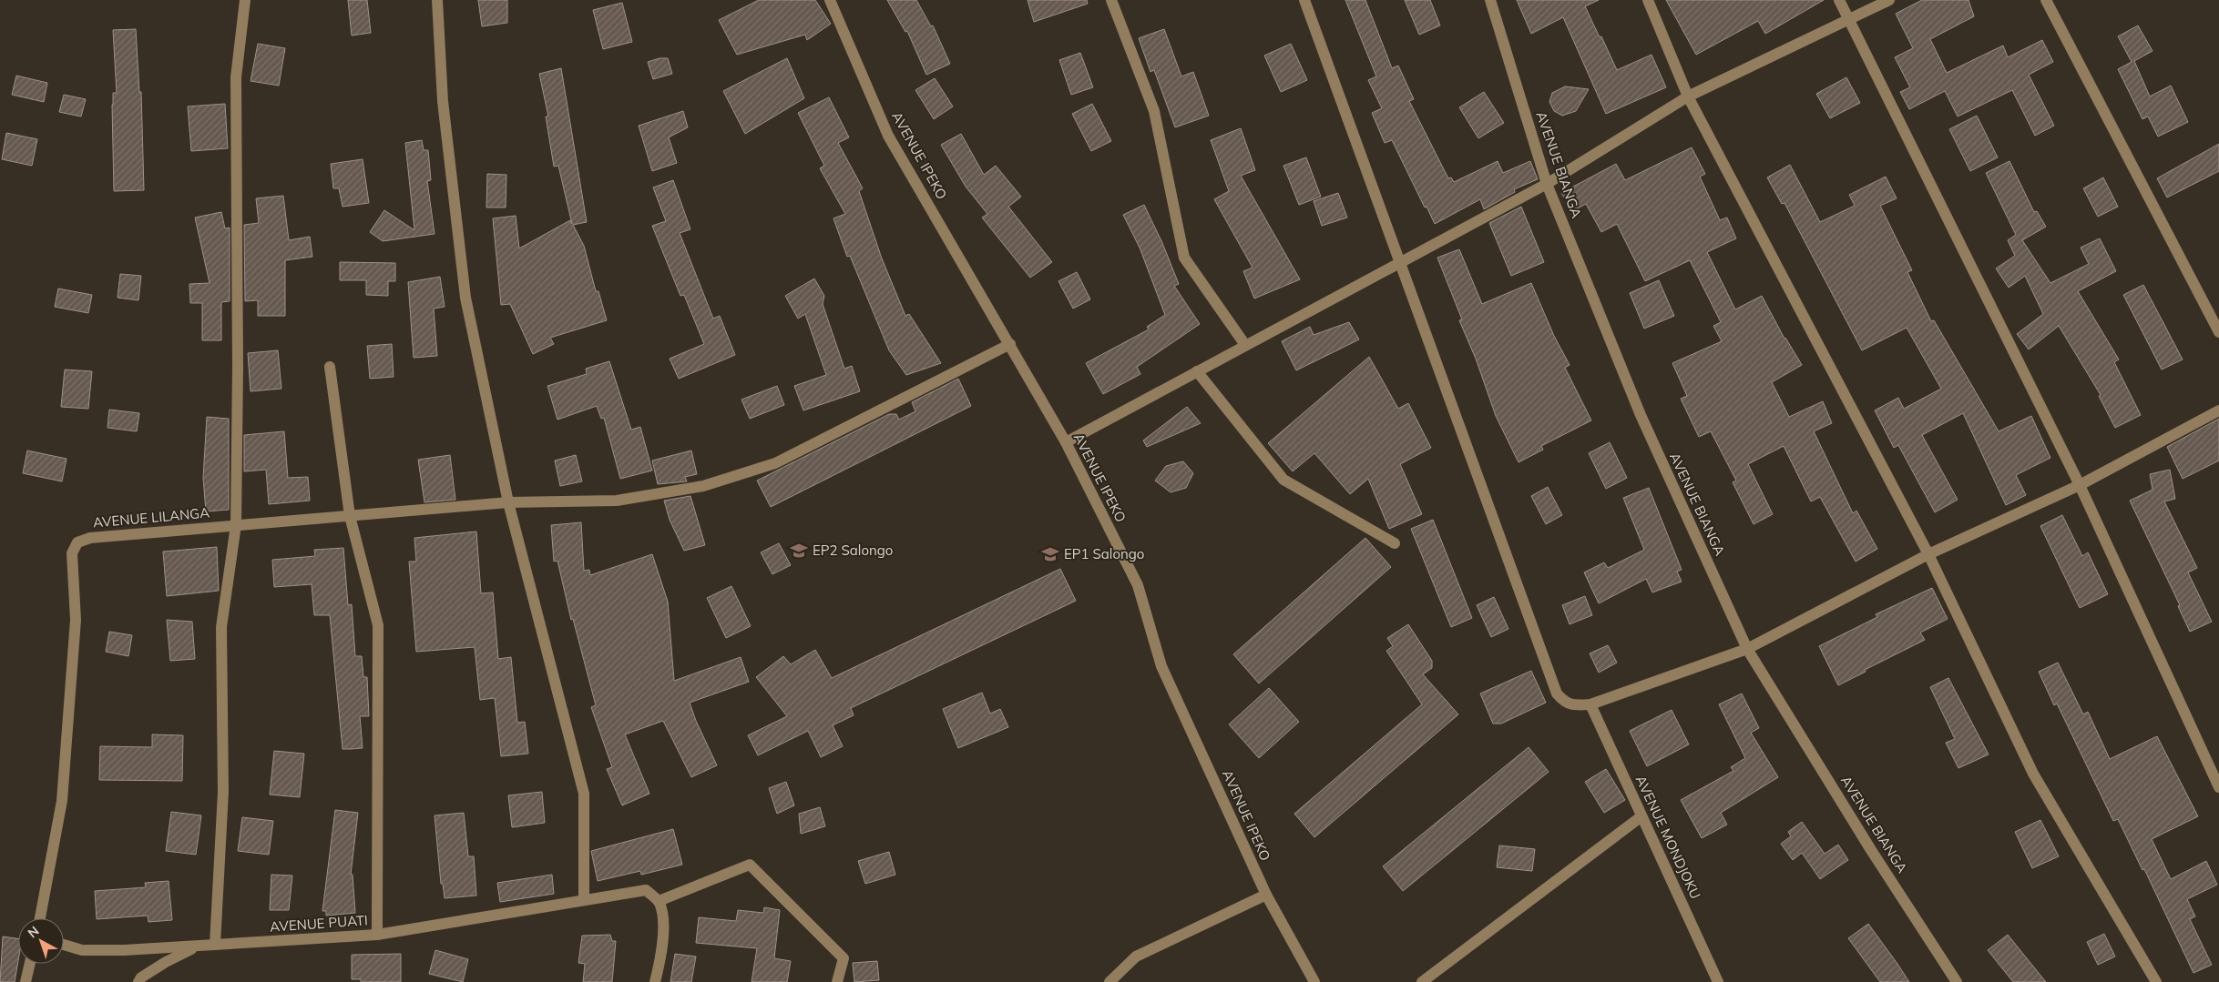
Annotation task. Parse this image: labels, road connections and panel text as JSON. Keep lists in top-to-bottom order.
{
  "streets": {
    "street": [
      "AVENUE IPEKO",
      "AVENUE BIANGA",
      "AVENUE LILANGA",
      "AVENUE MONDJOKU",
      "AVENUE PUATI"
    ]
  },
  "crossings": [
    ["AVENUE IPEKO", "AVENUE LILANGA"]
  ],
  "places": {
    "school or university": ["EP2 Salongo", "EP1 Salongo"]
  },
  "north": "top left"
}
